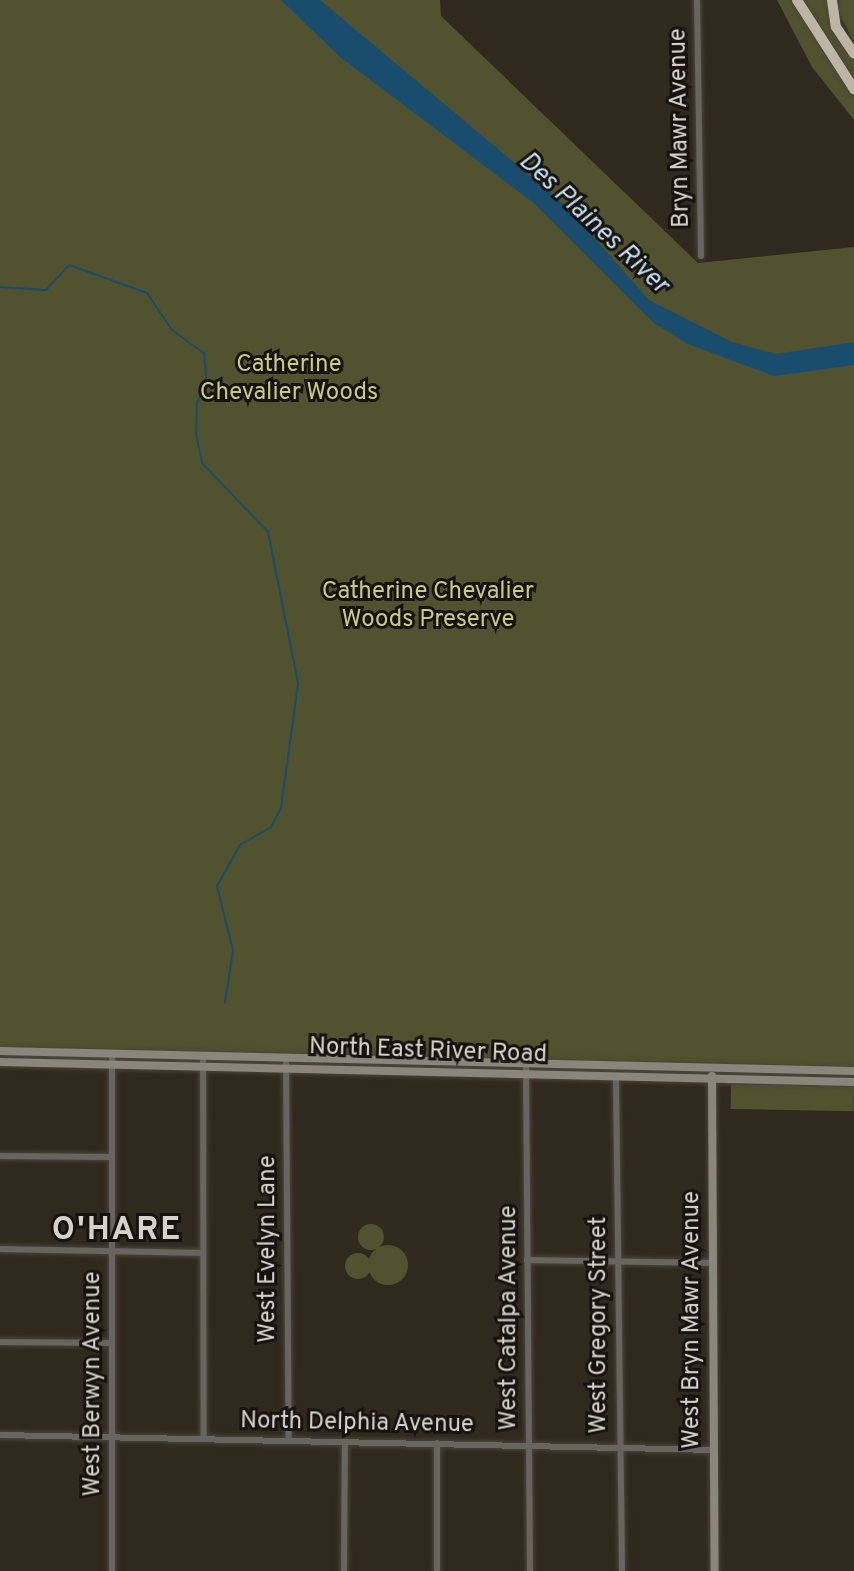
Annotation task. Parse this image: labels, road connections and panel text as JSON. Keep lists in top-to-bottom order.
{
  "streets": {
    "main road": ["North East River Road", "West Bryn Mawr Avenue"],
    "street": [
      "Bryn Mawr Avenue",
      "West Evelyn Lane",
      "West Catalpa Avenue",
      "West Gregory Street",
      "West Berwyn Avenue",
      "North Delphia Avenue"
    ]
  },
  "crossings": [
    ["North East River Road", "West Evelyn Lane"],
    ["North East River Road", "West Catalpa Avenue"],
    ["North East River Road", "West Bryn Mawr Avenue"],
    ["North East River Road", "West Gregory Street"],
    ["North East River Road", "West Berwyn Avenue"],
    ["West Evelyn Lane", "North Delphia Avenue"],
    ["West Catalpa Avenue", "North Delphia Avenue"],
    ["West Bryn Mawr Avenue", "North Delphia Avenue"],
    ["West Gregory Street", "North Delphia Avenue"],
    ["West Berwyn Avenue", "North Delphia Avenue"]
  ],
  "districts": ["O'HARE"],
  "water": ["Des Plaines River"],
  "parks": ["Catherine Chevalier Woods", "Catherine Chevalier Woods Preserve"]
}
